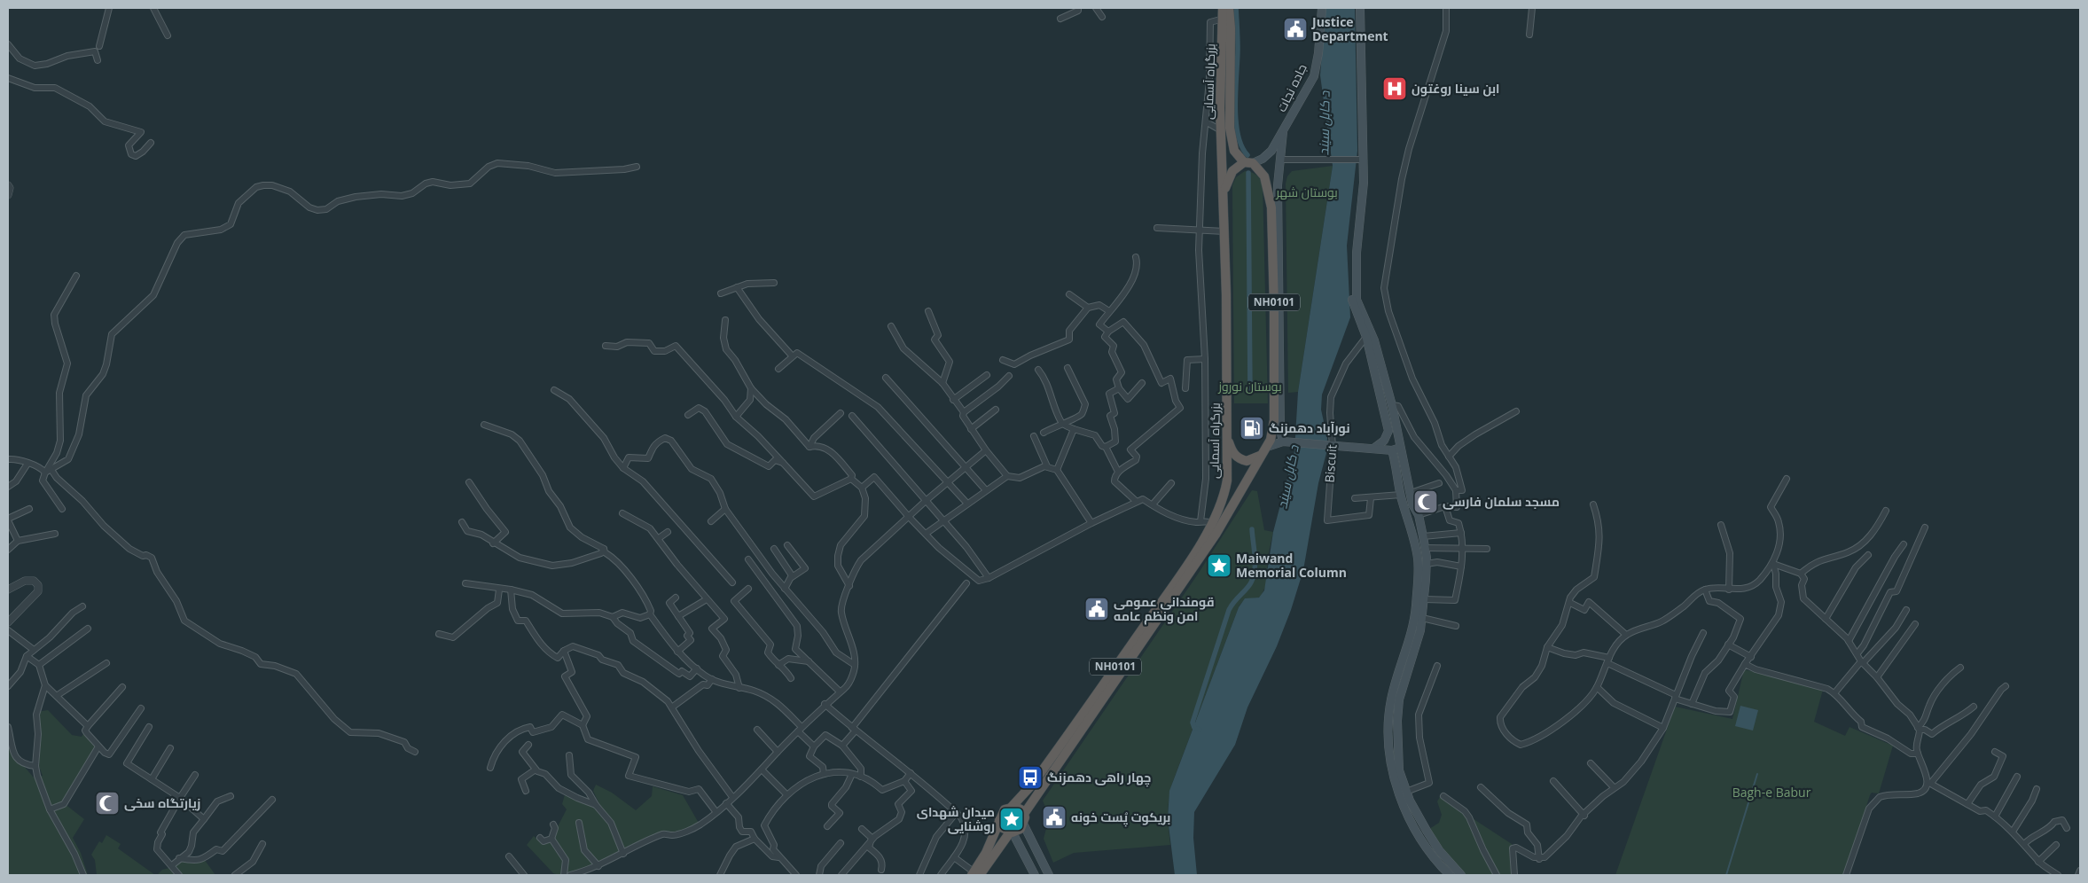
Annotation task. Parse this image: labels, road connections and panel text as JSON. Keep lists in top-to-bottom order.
{
  "streets": {
    "highway": ["بزرگراه آسمایی", "NH0101"],
    "main road": ["جاده نجات"],
    "street": ["Biscuit"]
  },
  "crossings": [
    ["بزرگراه آسمایی", "جاده نجات"],
    ["بزرگراه آسمایی", "NH0101"],
    ["جاده نجات", "NH0101"]
  ],
  "water": ["د کابل سيند"],
  "parks": ["بوستان شهر", "بوستان نوروز", "Bagh-e Babur"],
  "places": {
    "public building": ["Justice Department", "قومندانی عمومی امن ونظم عامه", "بریکوت پُست خونه"],
    "hospital": ["ابن سینا روغتون"],
    "fuel station": ["نورآباد دهمزنگ"],
    "mosque": ["مسجد سلمان فارسی", "زیارتگاه سخی"],
    "place": ["Maiwand Memorial Column", "میدان شهدای روشنایی"],
    "bus stop": ["چهار راهی دهمزنگ"]
  }
}
